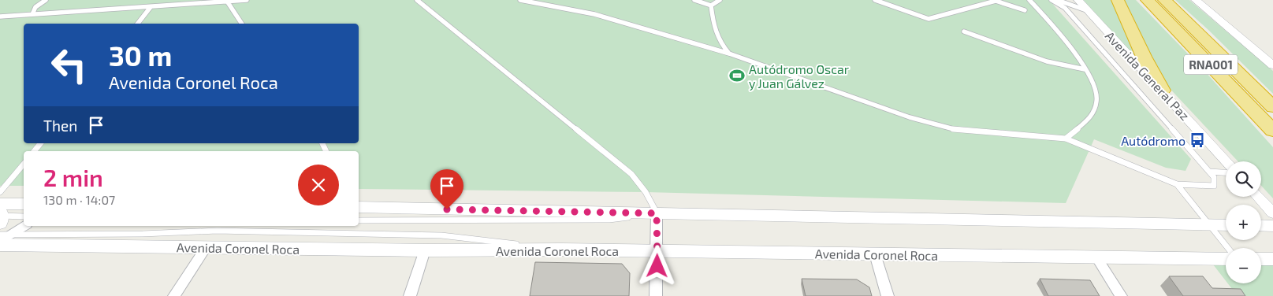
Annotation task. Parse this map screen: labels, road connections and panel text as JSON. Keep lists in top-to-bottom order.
{
  "streets": {
    "highway": ["RNA001"],
    "main road": ["Avenida Coronel Roca"],
    "street": ["Avenida General Paz"]
  },
  "places": {
    "sports": ["Autódromo Oscar y Juan Gálvez"],
    "bus stop": ["Autódromo"]
  },
  "page": {
    "turn": ["30 m", "Avenida Coronel Roca"],
    "then": "Then",
    "heading": ["2 min", "130 m · 14:07"],
    "map_buttons": ["+", "−"]
  }
}
